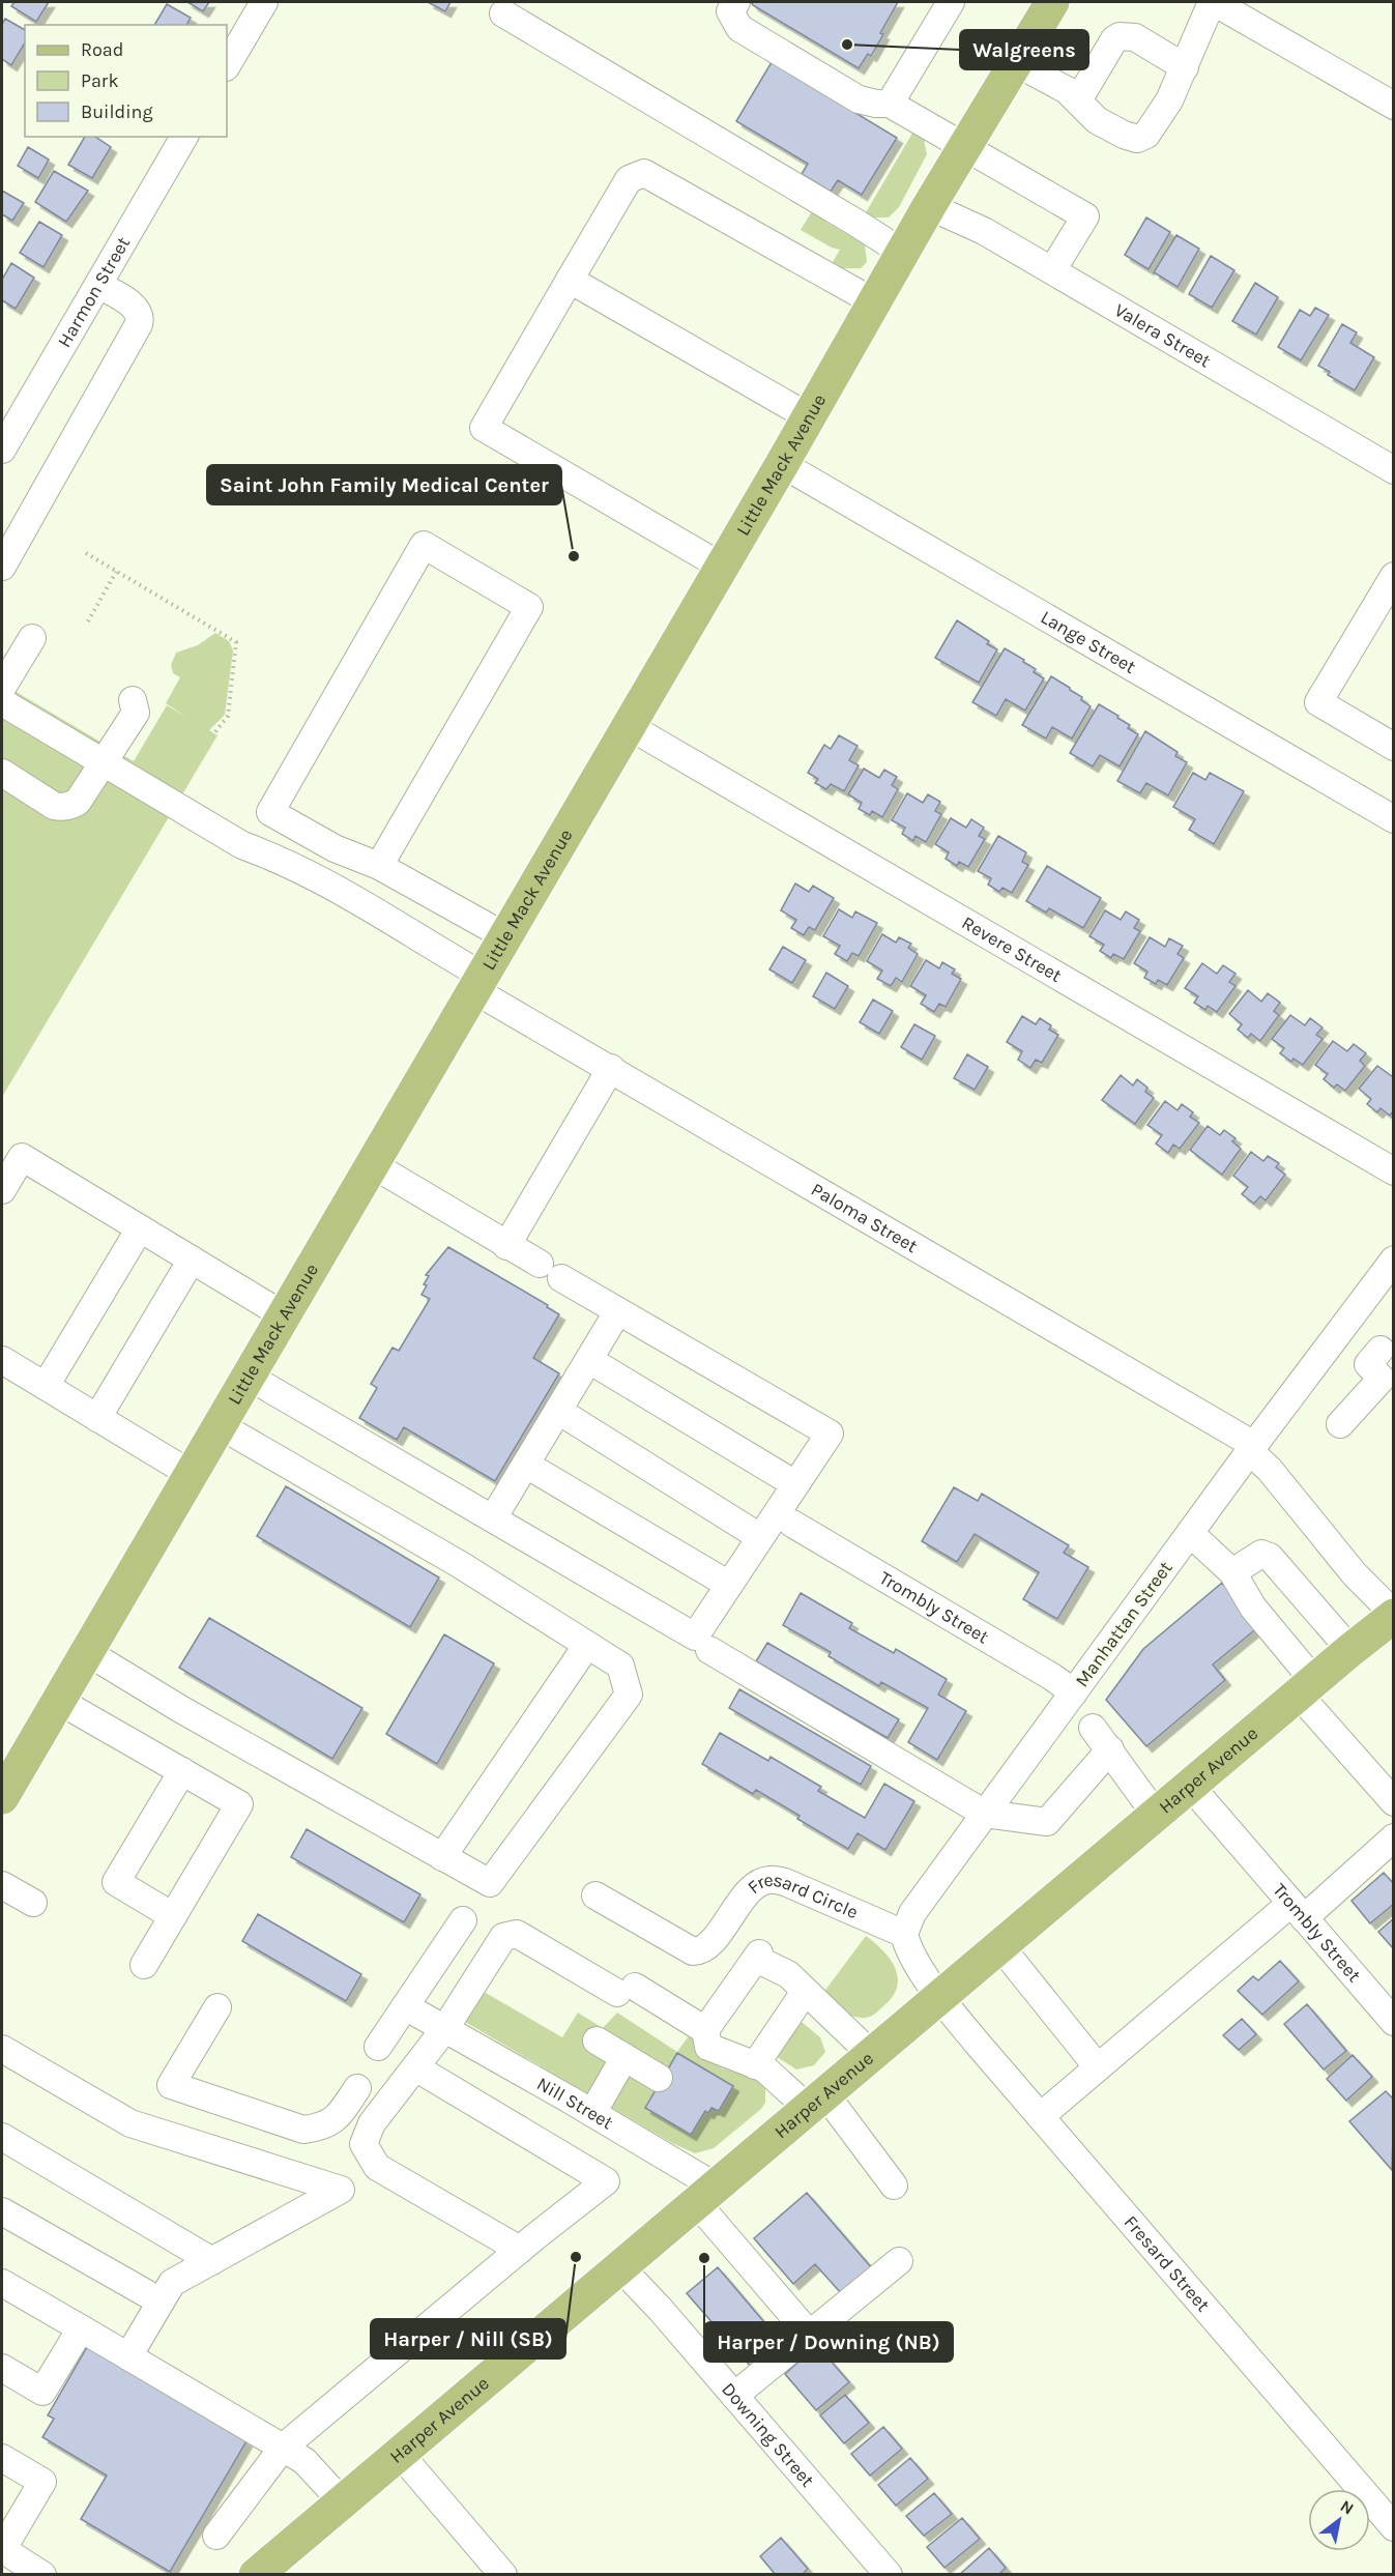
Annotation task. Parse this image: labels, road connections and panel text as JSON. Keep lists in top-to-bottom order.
{
  "streets": {
    "main road": ["Little Mack Avenue", "Harper Avenue"],
    "street": [
      "Harmon Street",
      "Valera Street",
      "Lange Street",
      "Revere Street",
      "Paloma Street",
      "Trombly Street",
      "Manhattan Street",
      "Fresard Circle",
      "Nill Street",
      "Fresard Street",
      "Downing Street"
    ]
  },
  "crossings": [
    ["Valera Street", "Little Mack Avenue"],
    ["Little Mack Avenue", "Lange Street"],
    ["Little Mack Avenue", "Revere Street"],
    ["Little Mack Avenue", "Paloma Street"],
    ["Paloma Street", "Manhattan Street"],
    ["Paloma Street", "Harper Avenue"],
    ["Trombly Street", "Manhattan Street"],
    ["Trombly Street", "Harper Avenue"],
    ["Manhattan Street", "Fresard Circle"],
    ["Harper Avenue", "Nill Street"],
    ["Harper Avenue", "Fresard Street"],
    ["Harper Avenue", "Downing Street"]
  ],
  "places": [
    "Walgreens",
    "Saint John Family Medical Center",
    "Harper / Nill (SB)",
    "Harper / Downing (NB)"
  ],
  "legend": ["Road", "Park", "Building"],
  "north": "top right"
}
